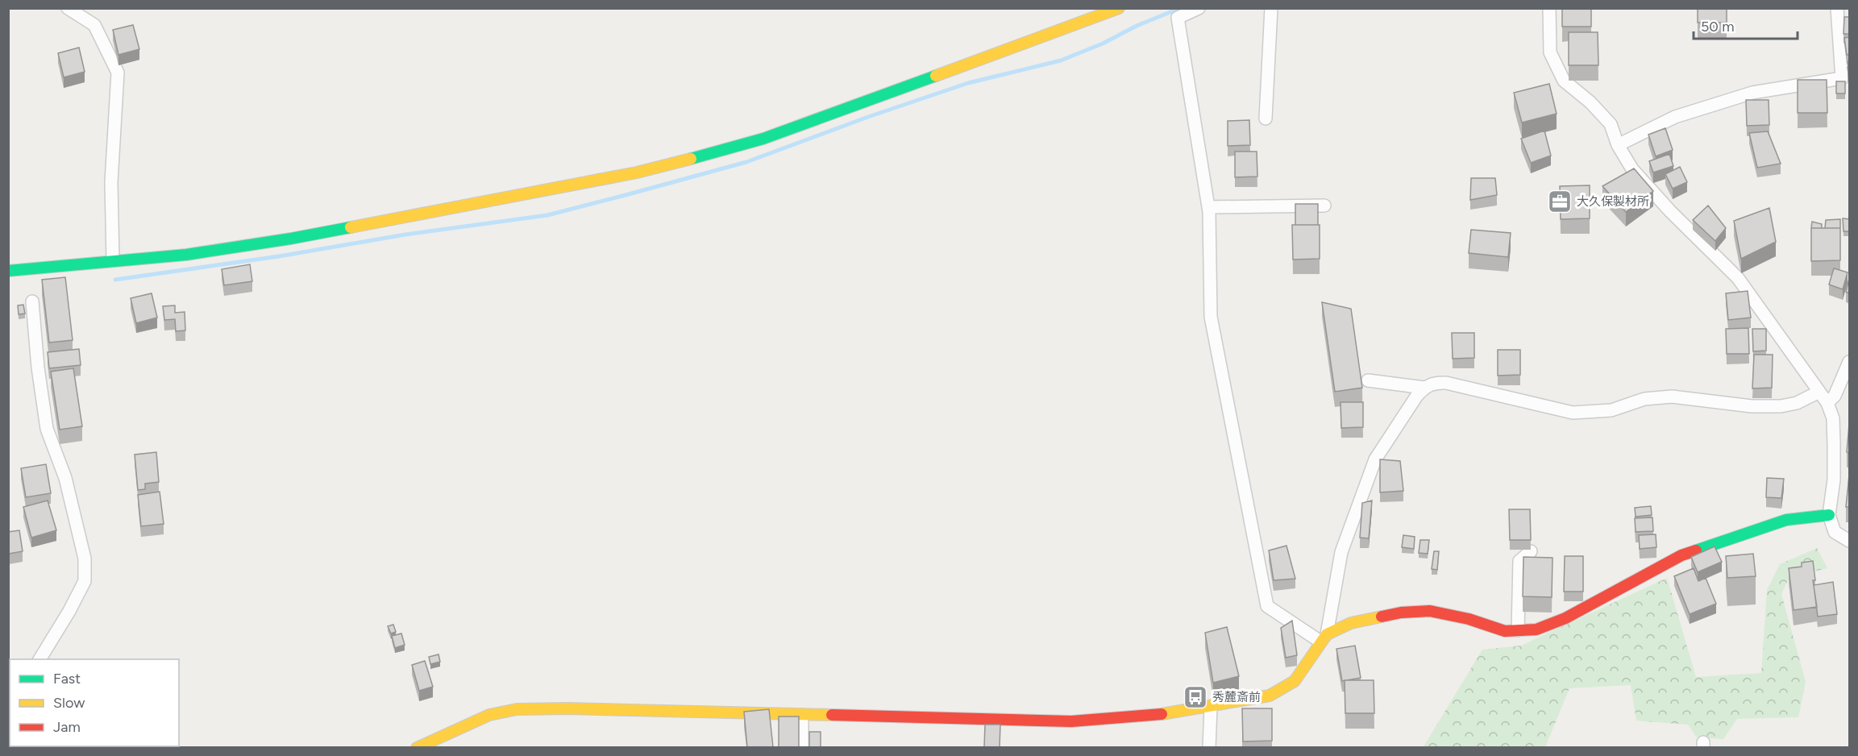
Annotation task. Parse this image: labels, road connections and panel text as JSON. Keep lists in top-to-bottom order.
{
  "places": {
    "office": ["大久保製材所"],
    "bus stop": ["秀麓斎前"]
  },
  "legend": ["Fast", "Slow", "Jam"],
  "scale_bar": "50 m"
}
